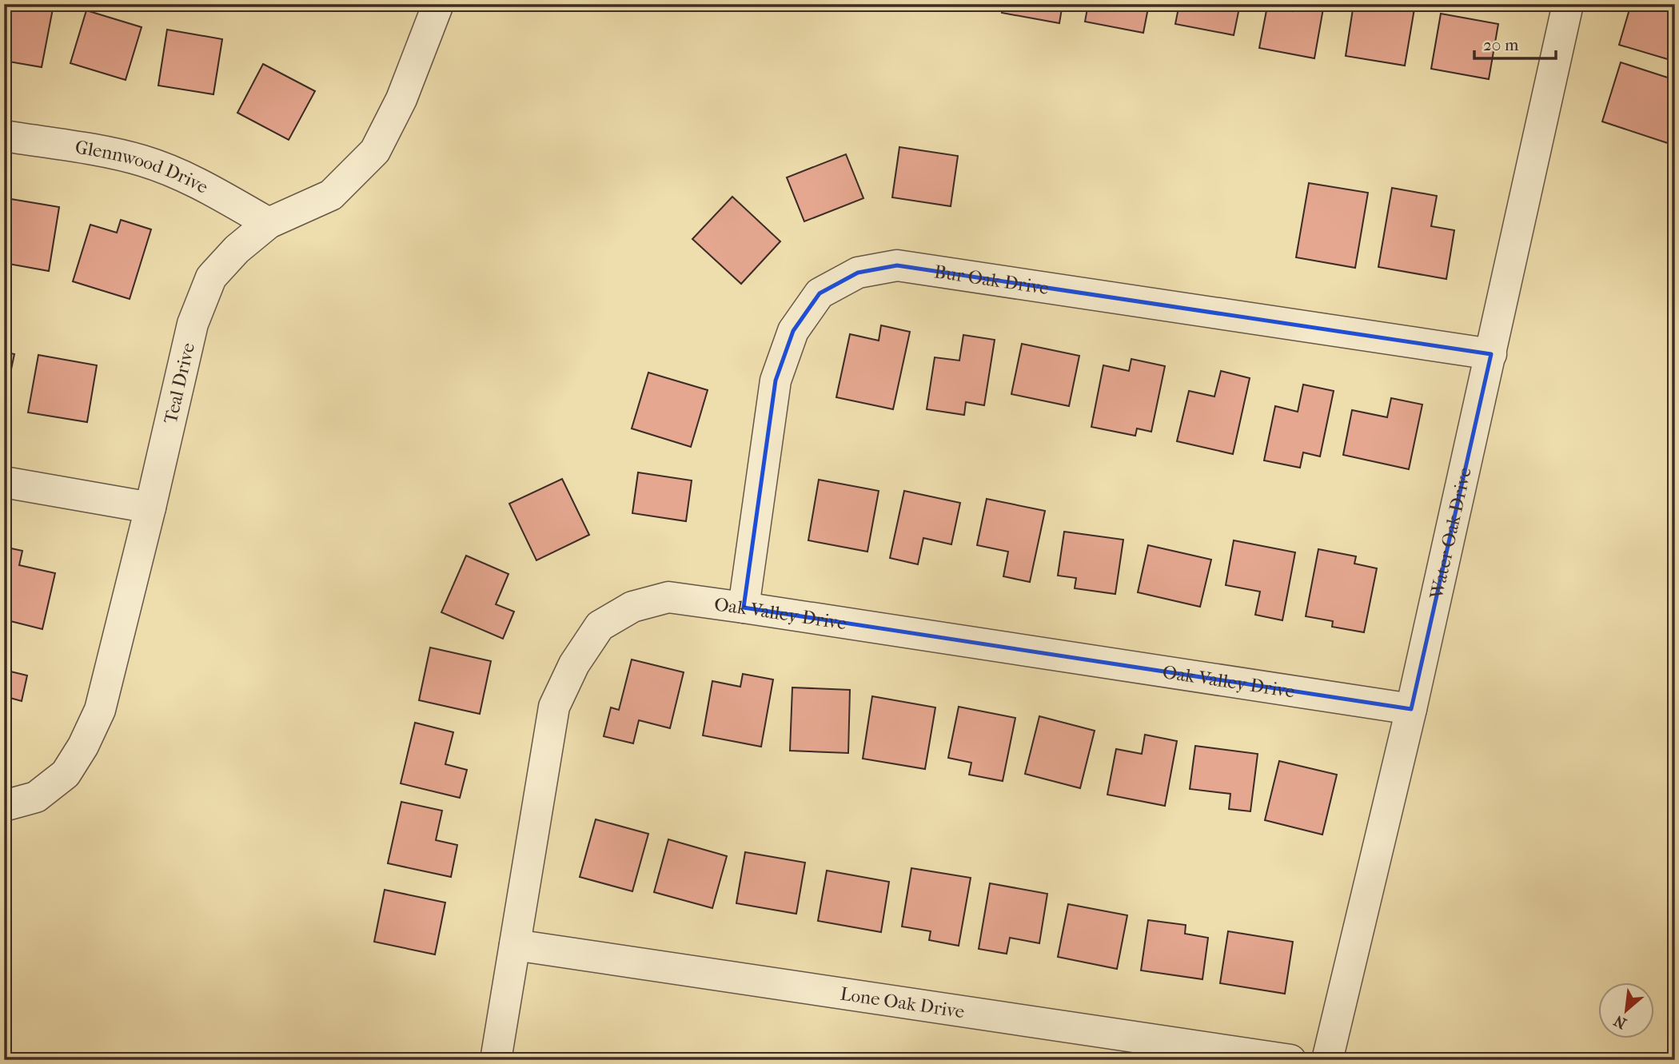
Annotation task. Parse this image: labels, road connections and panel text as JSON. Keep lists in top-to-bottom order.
{
  "streets": {
    "street": [
      "Glennwood Drive",
      "Bur Oak Drive",
      "Teal Drive",
      "Water Oak Drive",
      "Oak Valley Drive",
      "Lone Oak Drive"
    ]
  },
  "crossings": [
    ["Glennwood Drive", "Teal Drive"],
    ["Bur Oak Drive", "Water Oak Drive"],
    ["Bur Oak Drive", "Oak Valley Drive"],
    ["Water Oak Drive", "Oak Valley Drive"],
    ["Oak Valley Drive", "Lone Oak Drive"]
  ],
  "scale_bar": "20 m",
  "north": "bottom left"
}
